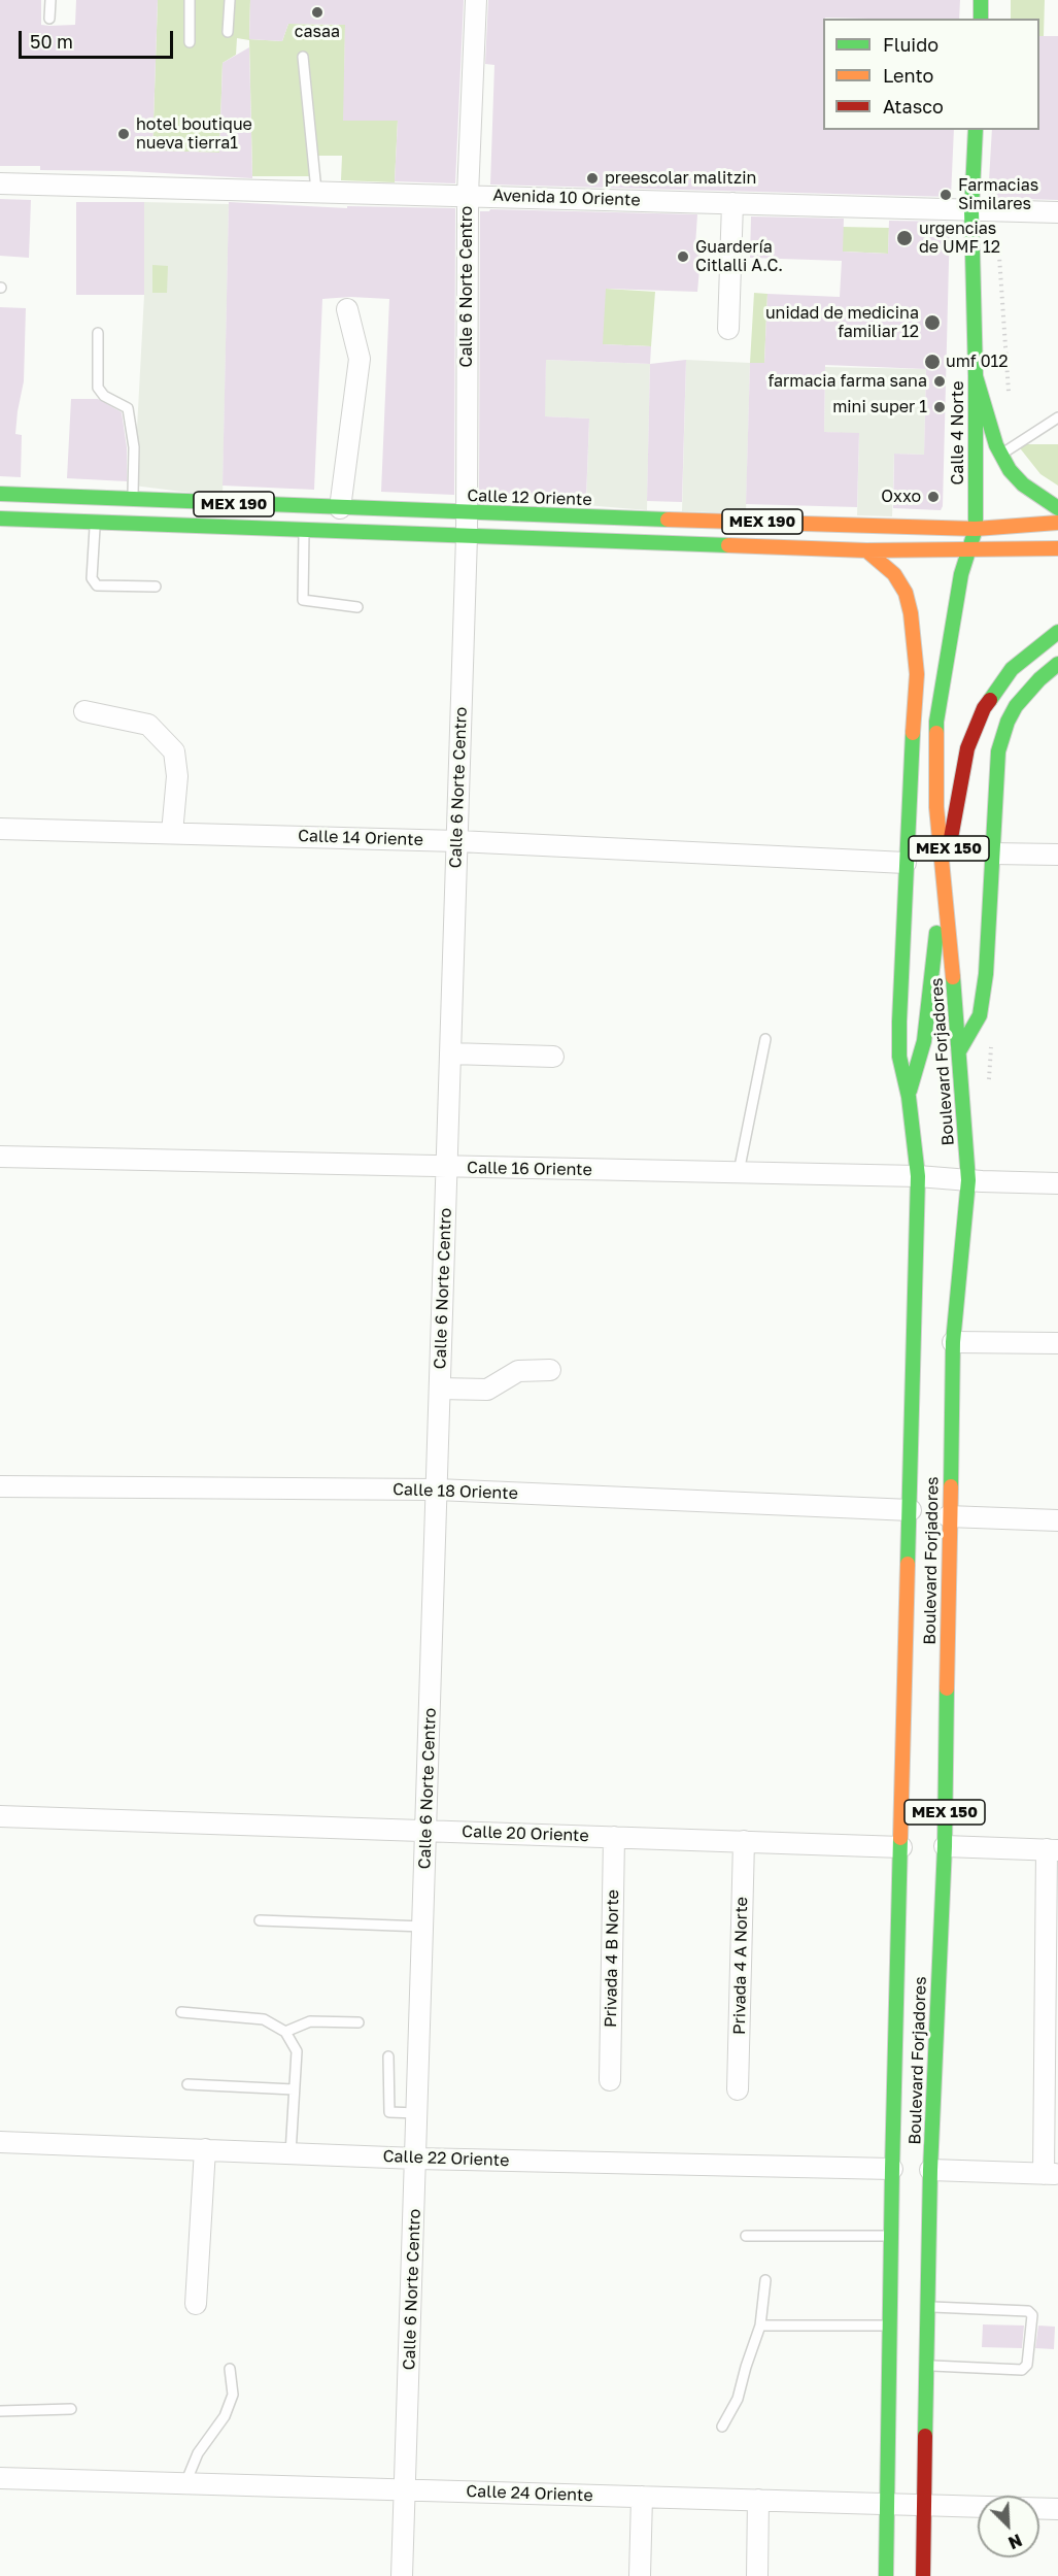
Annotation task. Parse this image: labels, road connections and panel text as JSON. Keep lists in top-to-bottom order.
{
  "streets": {
    "main road": [
      "Calle 4 Norte",
      "Calle 12 Oriente",
      "MEX 190",
      "MEX 150",
      "Boulevard Forjadores"
    ],
    "street": [
      "Avenida 10 Oriente",
      "Calle 6 Norte Centro",
      "Calle 14 Oriente",
      "Calle 16 Oriente",
      "Calle 18 Oriente",
      "Calle 20 Oriente",
      "Privada 4 B Norte",
      "Privada 4 A Norte",
      "Calle 22 Oriente",
      "Calle 24 Oriente"
    ]
  },
  "crossings": [
    ["Avenida 10 Oriente", "Calle 6 Norte Centro"],
    ["Avenida 10 Oriente", "Calle 4 Norte"],
    ["Calle 6 Norte Centro", "Calle 12 Oriente"],
    ["Calle 6 Norte Centro", "MEX 190"],
    ["Calle 6 Norte Centro", "Calle 14 Oriente"],
    ["Calle 6 Norte Centro", "Calle 16 Oriente"],
    ["Calle 6 Norte Centro", "Calle 18 Oriente"],
    ["Calle 6 Norte Centro", "Calle 20 Oriente"],
    ["Calle 6 Norte Centro", "Calle 22 Oriente"],
    ["Calle 6 Norte Centro", "Calle 24 Oriente"],
    ["Calle 4 Norte", "Calle 12 Oriente"],
    ["Calle 4 Norte", "MEX 190"],
    ["Calle 4 Norte", "Boulevard Forjadores"],
    ["MEX 190", "Boulevard Forjadores"],
    ["Calle 14 Oriente", "Boulevard Forjadores"],
    ["MEX 150", "Boulevard Forjadores"],
    ["Boulevard Forjadores", "Calle 16 Oriente"],
    ["Boulevard Forjadores", "Calle 18 Oriente"],
    ["Boulevard Forjadores", "Calle 20 Oriente"],
    ["Boulevard Forjadores", "Calle 22 Oriente"],
    ["Boulevard Forjadores", "Calle 24 Oriente"],
    ["Calle 20 Oriente", "Privada 4 B Norte"],
    ["Calle 20 Oriente", "Privada 4 A Norte"]
  ],
  "places": [
    "casaa",
    "hotel boutique nueva tierra1",
    "preescolar malitzin",
    "Farmacias Similares",
    "urgencias de UMF 12",
    "Guardería Citlalli A.C.",
    "unidad de medicina familiar 12",
    "umf 012",
    "farmacia farma sana",
    "mini super 1",
    "Oxxo"
  ],
  "legend": ["Fluido", "Lento", "Atasco"],
  "scale_bar": "50 m",
  "north": "bottom right"
}
